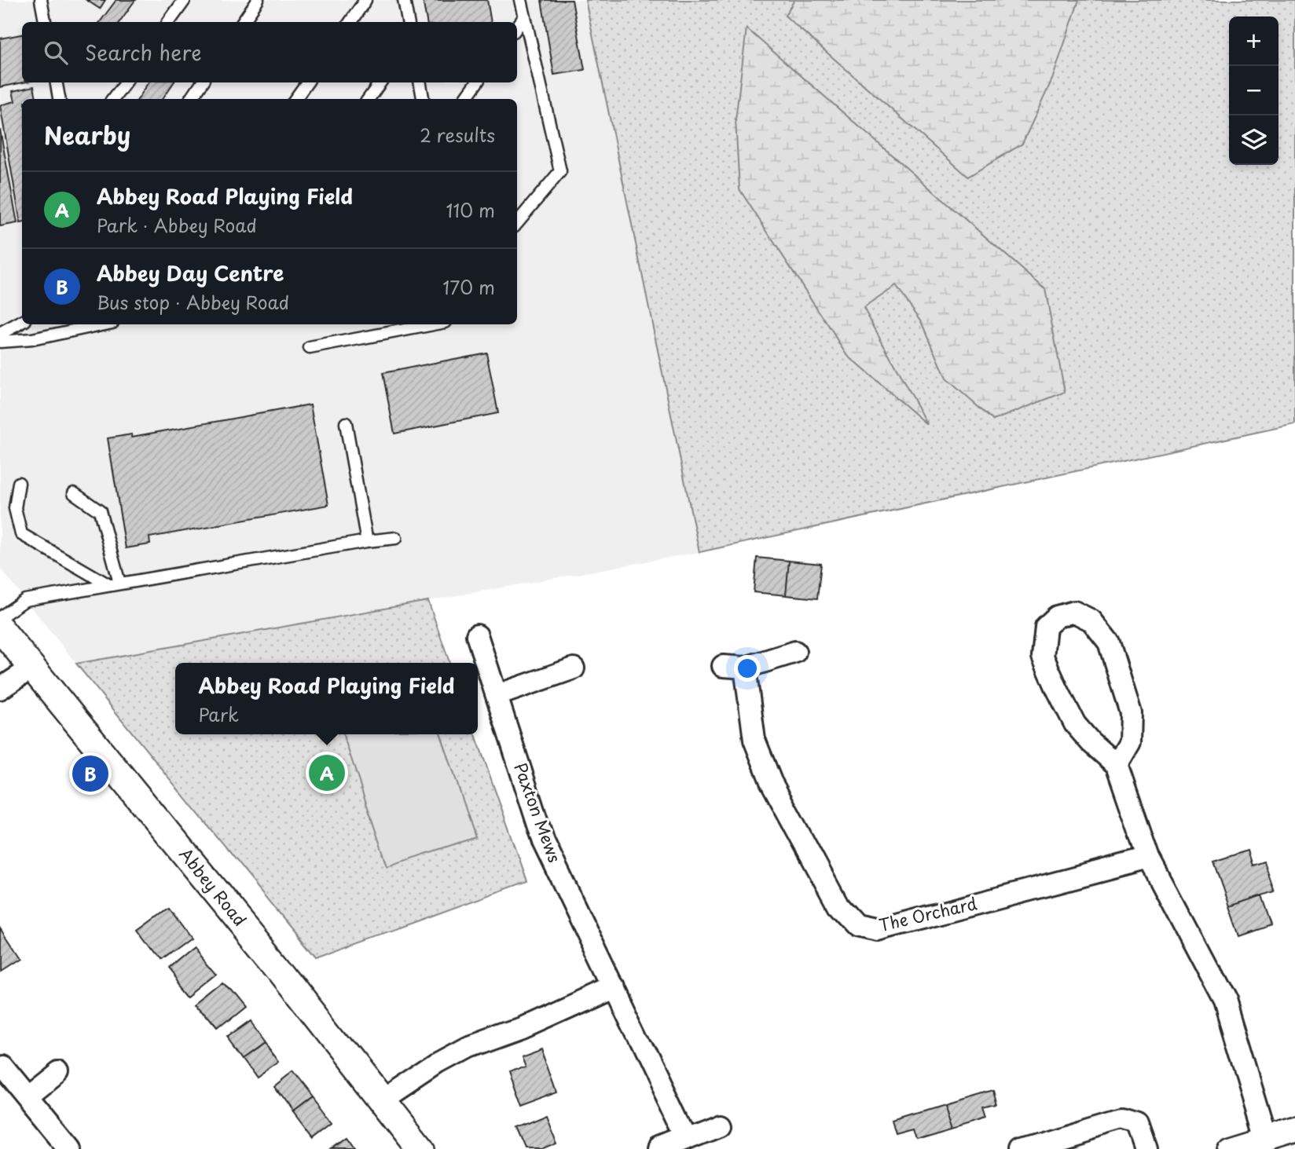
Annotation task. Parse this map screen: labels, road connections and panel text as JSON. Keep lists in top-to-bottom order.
{
  "streets": {
    "street": ["Paxton Mews", "Abbey Road", "The Orchard"]
  },
  "page": {
    "map_buttons": ["+", "−"],
    "search": "Search here",
    "heading": ["Nearby", "2 results"],
    "list": [
      {
        "mark": "A",
        "name": "Abbey Road Playing Field",
        "note": "Park · Abbey Road",
        "value": "110 m"
      },
      {
        "mark": "B",
        "name": "Abbey Day Centre",
        "note": "Bus stop · Abbey Road",
        "value": "170 m"
      }
    ],
    "popup": ["Abbey Road Playing Field", "Park"],
    "pins": ["A", "B"]
  }
}
